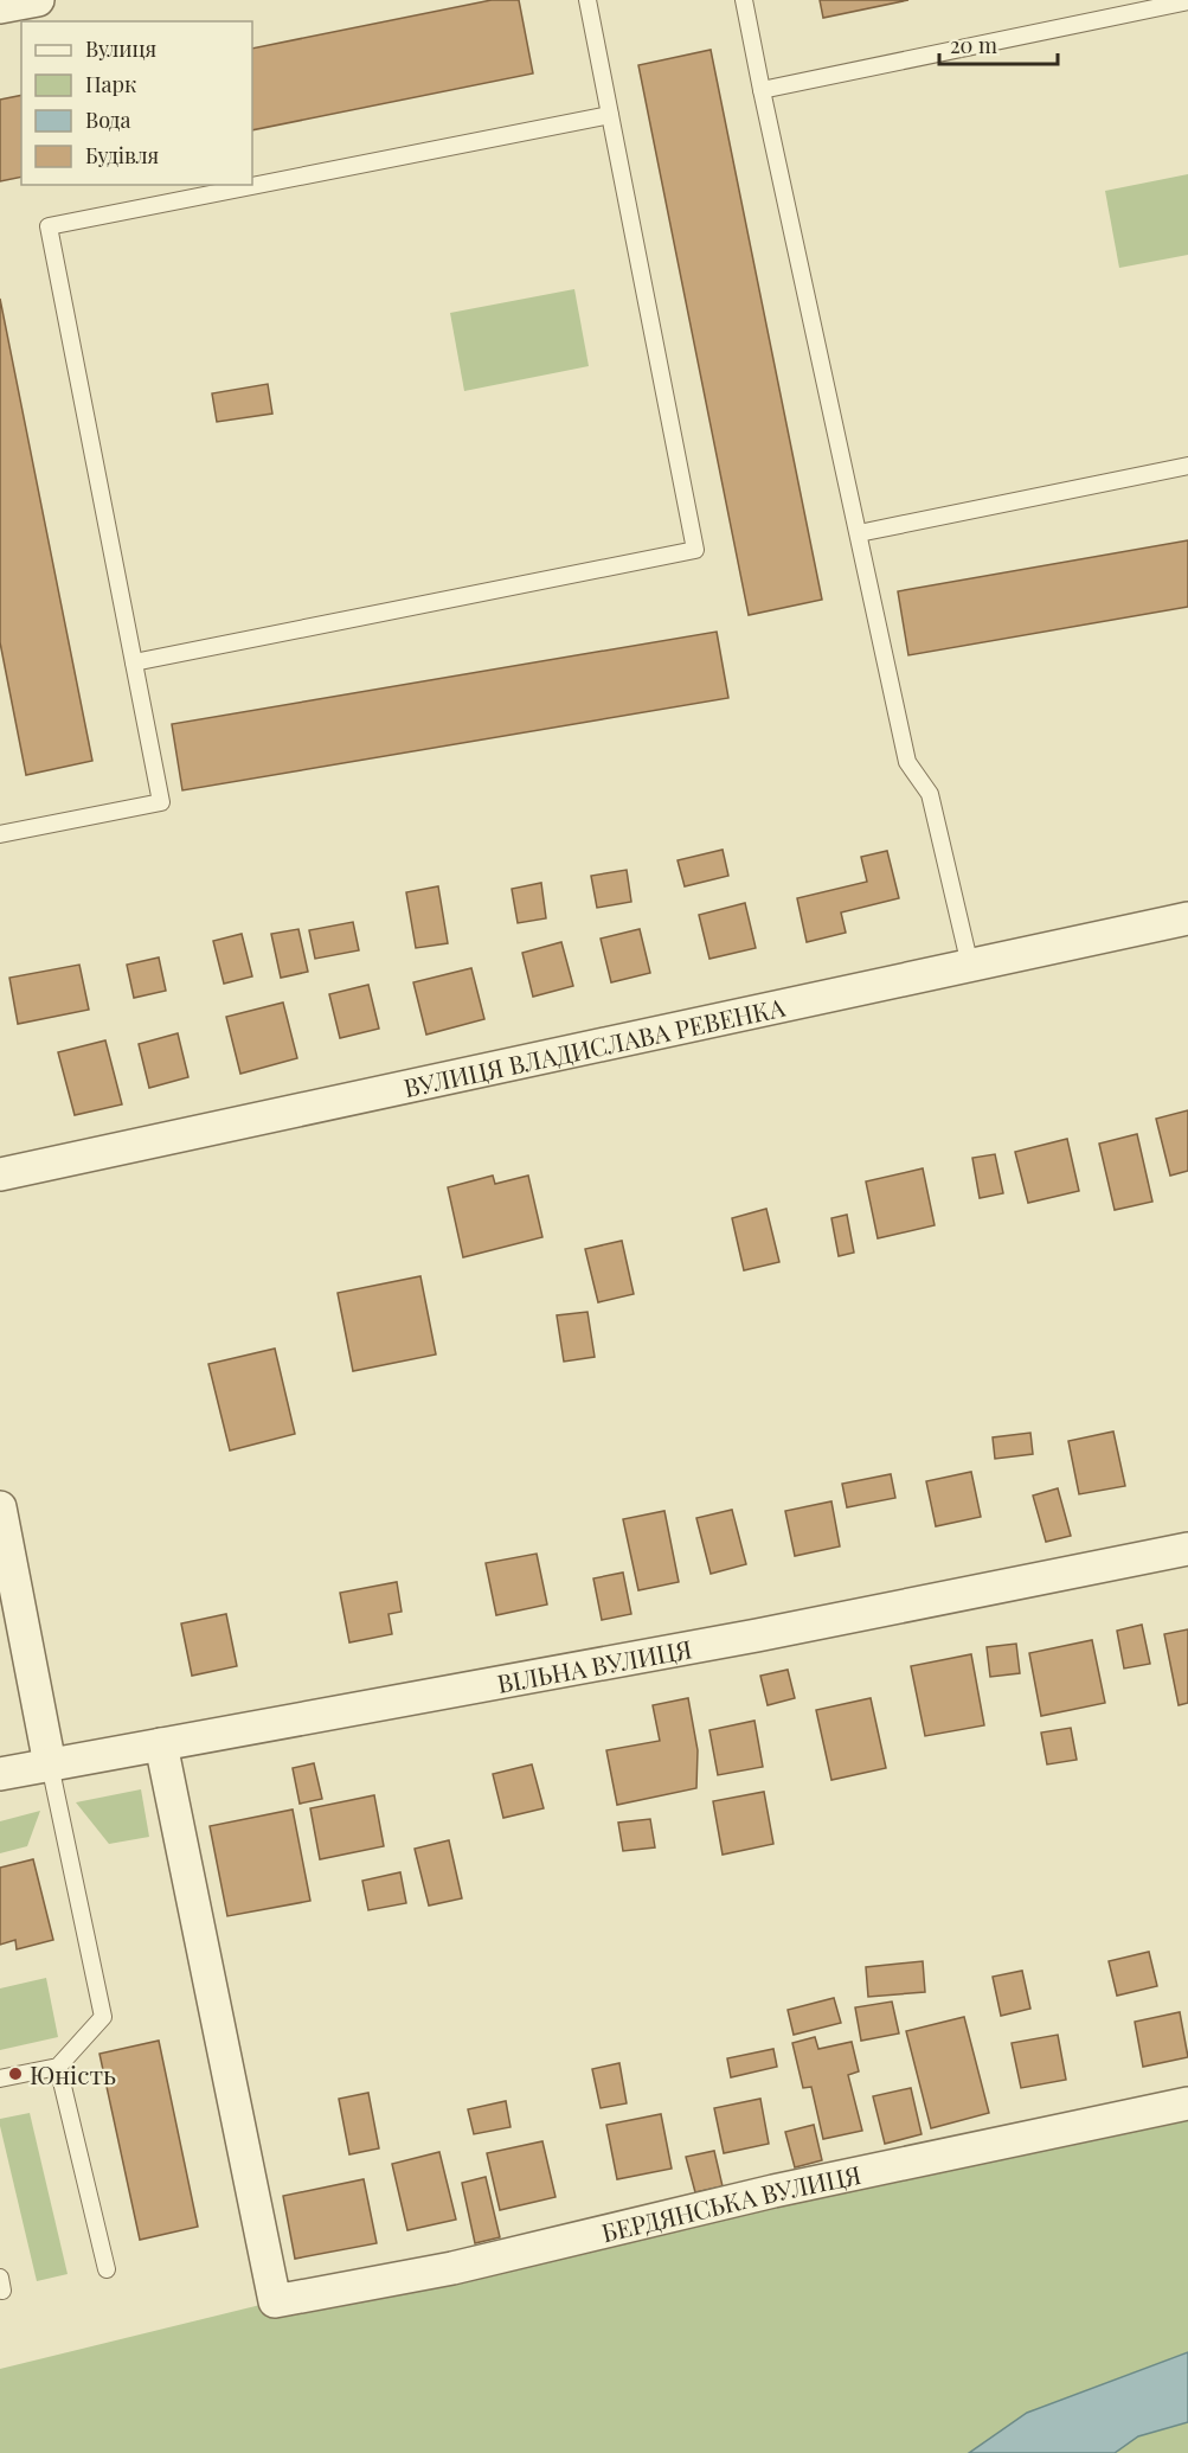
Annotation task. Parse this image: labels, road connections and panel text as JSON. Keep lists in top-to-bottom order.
{
  "streets": {
    "street": ["ВУЛИЦЯ ВЛАДИСЛАВА РЕВЕНКА", "ВІЛЬНА ВУЛИЦЯ", "БЕРДЯНСЬКА ВУЛИЦЯ"]
  },
  "crossings": [
    ["ВІЛЬНА ВУЛИЦЯ", "БЕРДЯНСЬКА ВУЛИЦЯ"]
  ],
  "places": ["Юність"],
  "legend": [
    "Вулиця",
    "Парк",
    "Вода",
    "Будівля"
  ],
  "scale_bar": "20 m"
}
